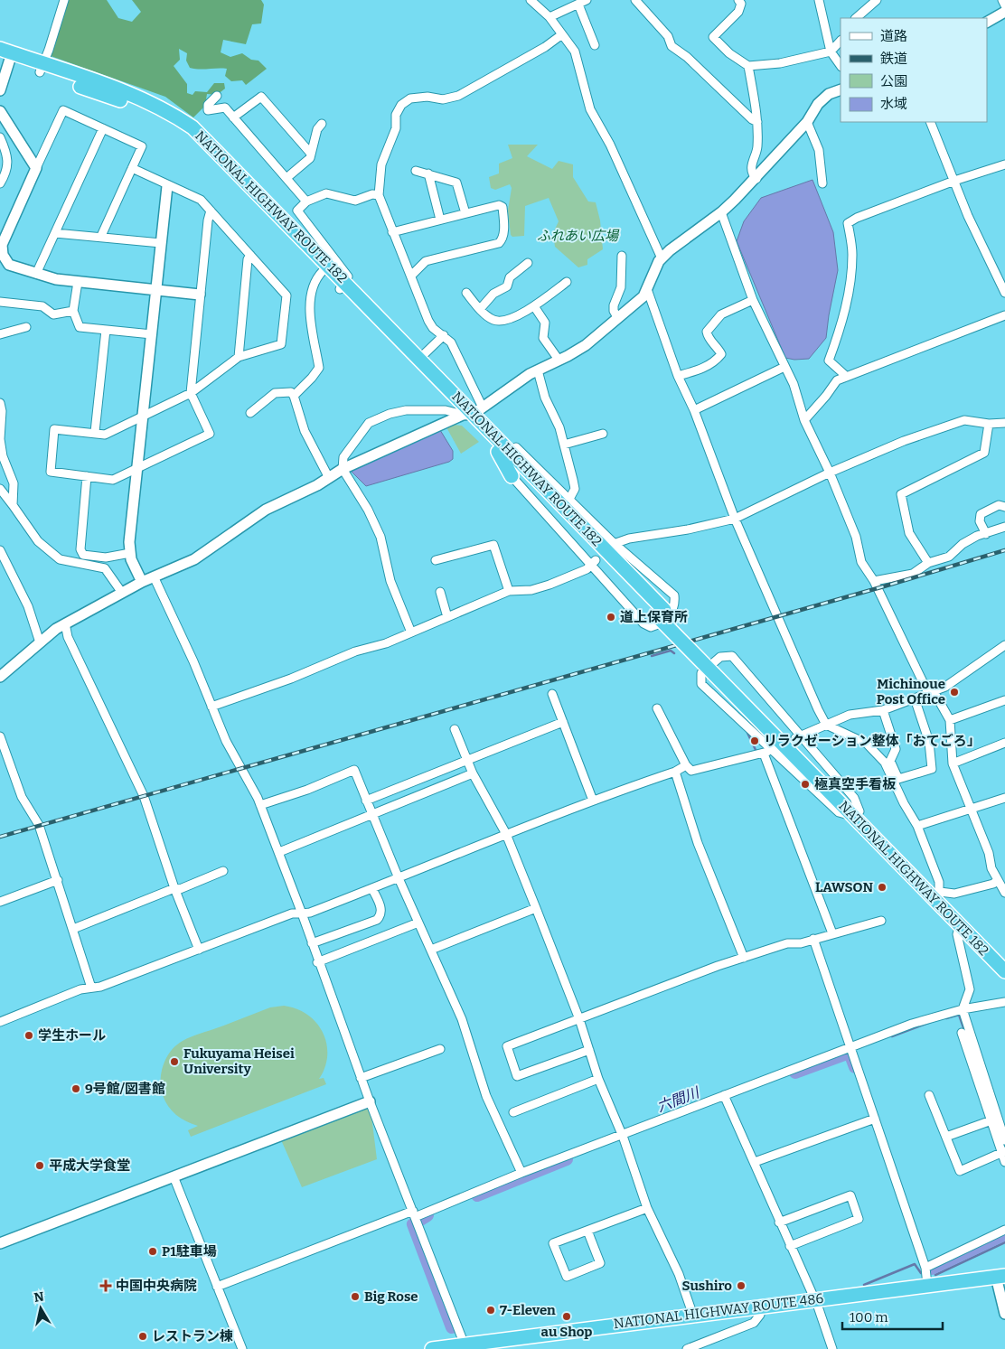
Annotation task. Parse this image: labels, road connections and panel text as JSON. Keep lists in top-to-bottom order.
{
  "streets": {
    "highway": ["NATIONAL HIGHWAY ROUTE 182", "NATIONAL HIGHWAY ROUTE 486"]
  },
  "water": ["六間川"],
  "parks": ["ふれあい広場"],
  "places": {
    "other": [
      "道上保育所",
      "Michinoue Post Office",
      "リラクゼーション整体「おてごろ」",
      "極真空手看板",
      "LAWSON",
      "学生ホール",
      "Fukuyama Heisei University",
      "9号館/図書館",
      "平成大学食堂",
      "P1駐車場",
      "Sushiro",
      "Big Rose",
      "7-Eleven",
      "au Shop",
      "レストラン棟"
    ],
    "health": ["中国中央病院"]
  },
  "legend": [
    "道路",
    "鉄道",
    "公園",
    "水域"
  ],
  "scale_bar": "100 m",
  "north": "top"
}
